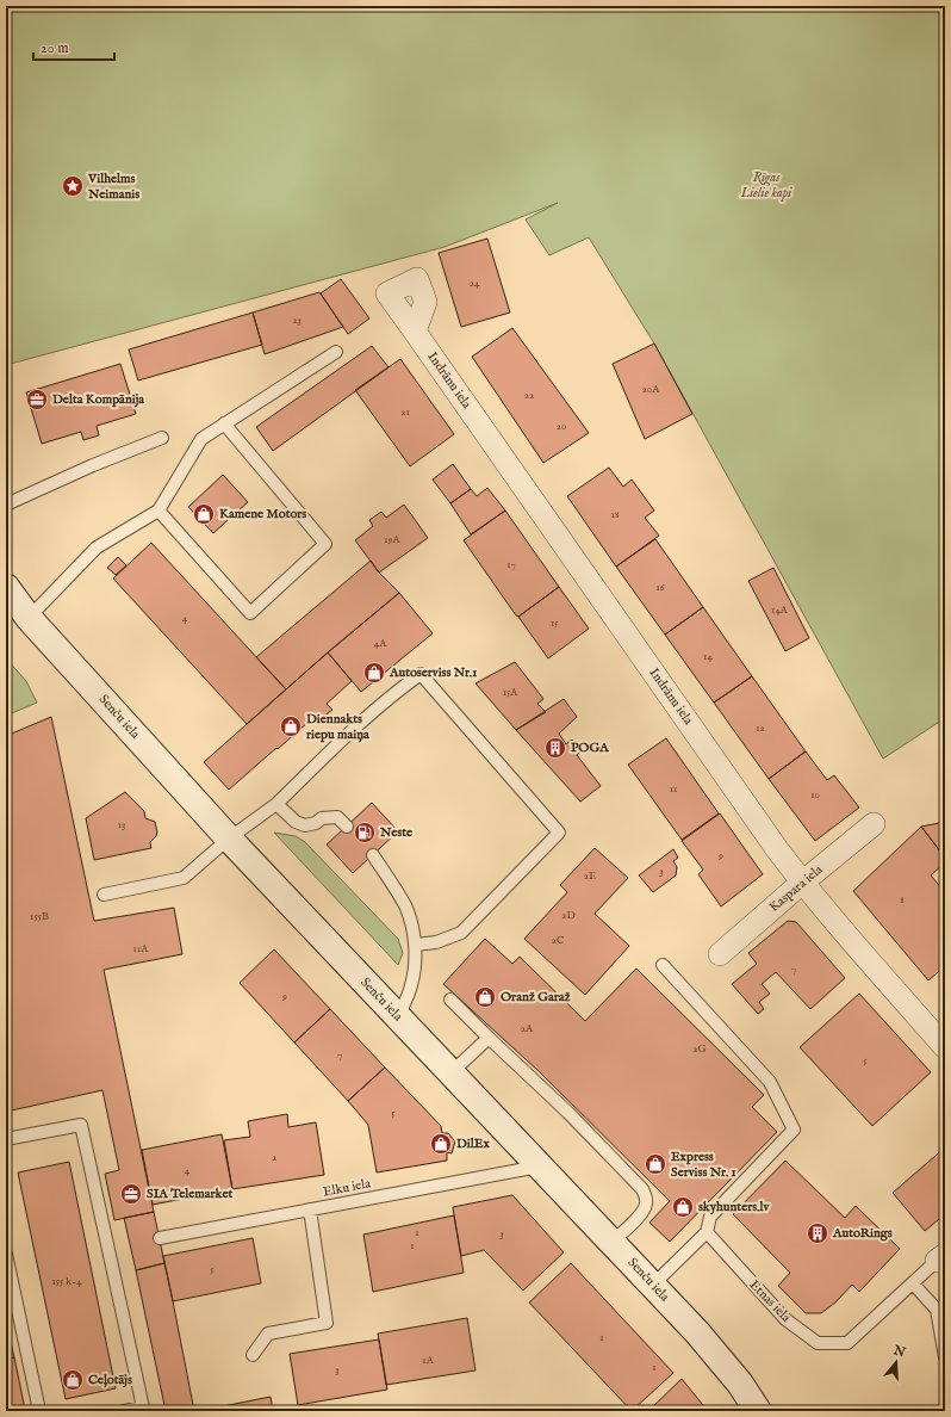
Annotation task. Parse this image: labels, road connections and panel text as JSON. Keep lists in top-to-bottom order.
{
  "streets": {
    "main road": ["Senču iela"],
    "street": ["Indrānu iela", "Kaspara iela"],
    "lane": ["Elku iela", "Etnas iela"]
  },
  "crossings": [
    ["Indrānu iela", "Kaspara iela"],
    ["Senču iela", "Elku iela"]
  ],
  "parks": ["Rīgas Lielie kapi"],
  "places": {
    "place": ["Vilhelms Neimanis"],
    "office": ["Delta Kompānija", "SIA Telemarket"],
    "shop": [
      "Kamene Motors",
      "Autoserviss Nr.1",
      "Diennakts riepu maiņa",
      "Oranž Garaž",
      "DilEx",
      "Express Serviss Nr. 1",
      "skyhunters.lv",
      "Ceļotājs"
    ],
    "building": ["POGA", "AutoRings"],
    "fuel station": ["Neste"]
  },
  "house_numbers": [
    "24",
    "23",
    "20A",
    "22",
    "21",
    "20",
    "18",
    "19A",
    "17",
    "16",
    "14A",
    "4",
    "15",
    "4A",
    "14",
    "15A",
    "12",
    "11",
    "10",
    "13",
    "9",
    "3",
    "2E",
    "8",
    "2D",
    "155B",
    "2C",
    "11A",
    "7",
    "9",
    "2A",
    "2G",
    "7",
    "5",
    "5",
    "2",
    "4",
    "1",
    "3",
    "1",
    "5",
    "155 k-4",
    "1",
    "1A",
    "1",
    "3"
  ],
  "scale_bar": "20 m",
  "north": "top"
}
